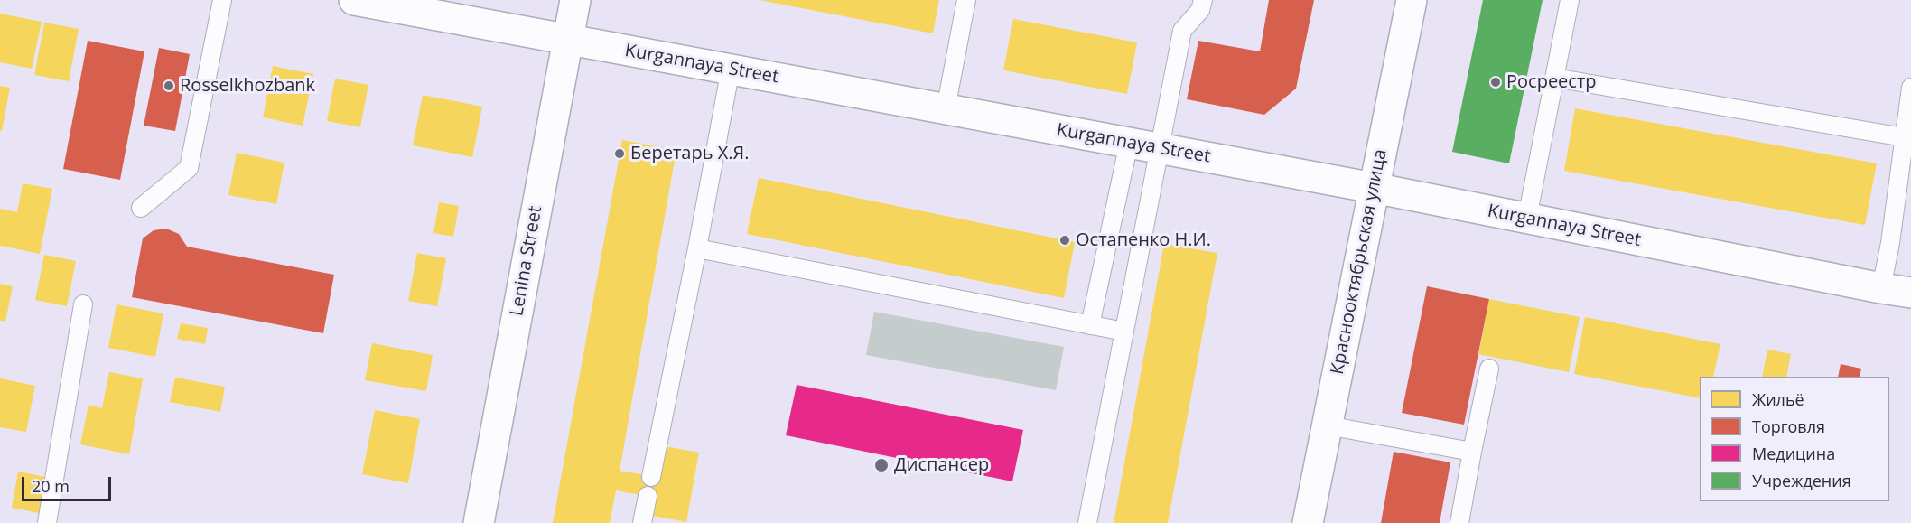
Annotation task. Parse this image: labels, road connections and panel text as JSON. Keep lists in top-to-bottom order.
{
  "streets": {
    "street": ["Kurgannaya Street", "Lenina Street", "Краснооктябрьская улица"]
  },
  "crossings": [
    ["Kurgannaya Street", "Lenina Street"],
    ["Kurgannaya Street", "Краснооктябрьская улица"]
  ],
  "places": [
    "Росреестр",
    "Rosselkhozbank",
    "Беретарь Х.Я.",
    "Остапенко Н.И.",
    "Диспансер"
  ],
  "legend": [
    "Жильё",
    "Торговля",
    "Медицина",
    "Учреждения"
  ],
  "scale_bar": "20 m"
}
